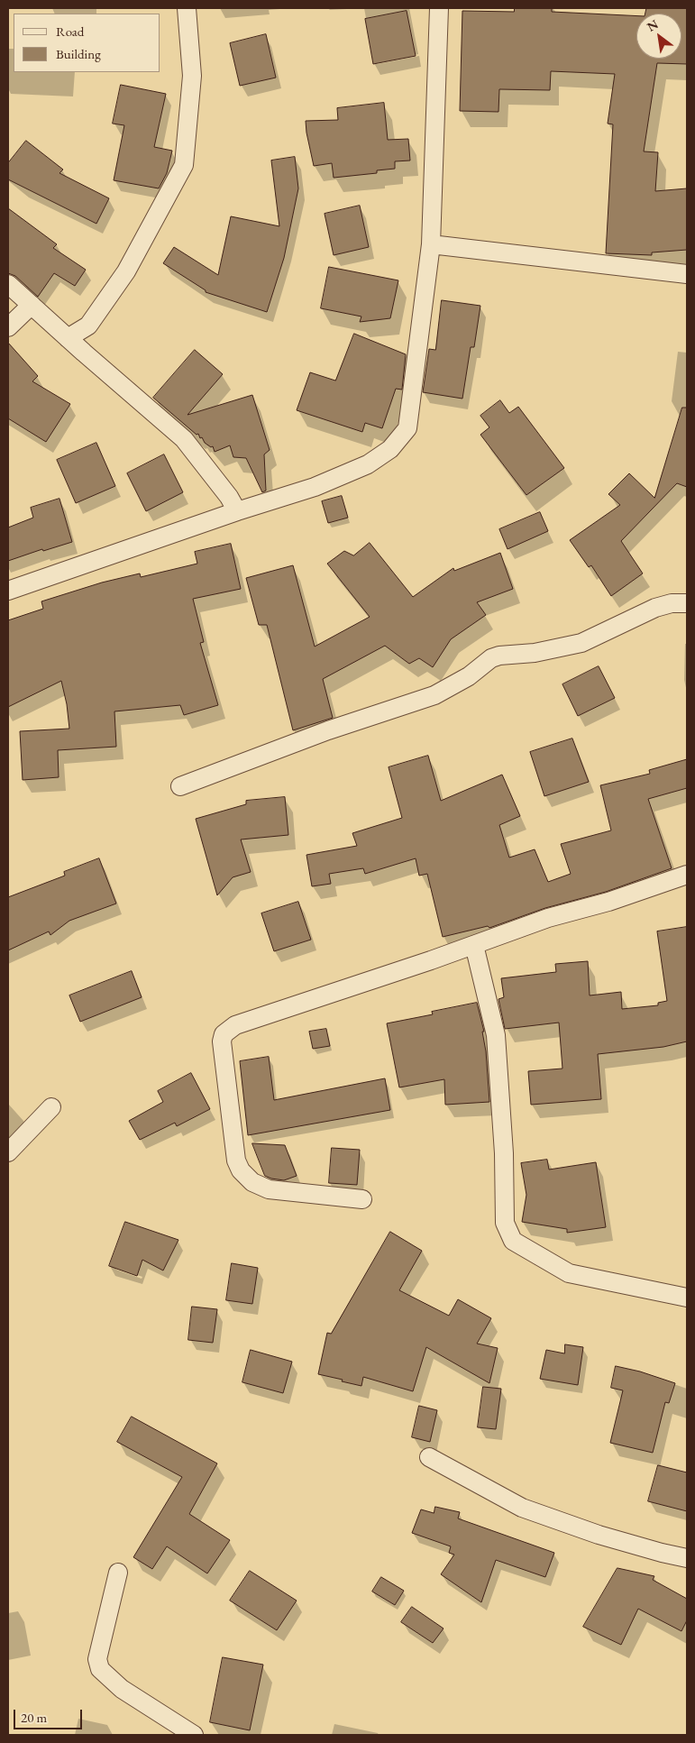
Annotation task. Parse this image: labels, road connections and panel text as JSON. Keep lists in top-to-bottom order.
{
  "legend": ["Road", "Building"],
  "scale_bar": "20 m",
  "north": "top left"
}
